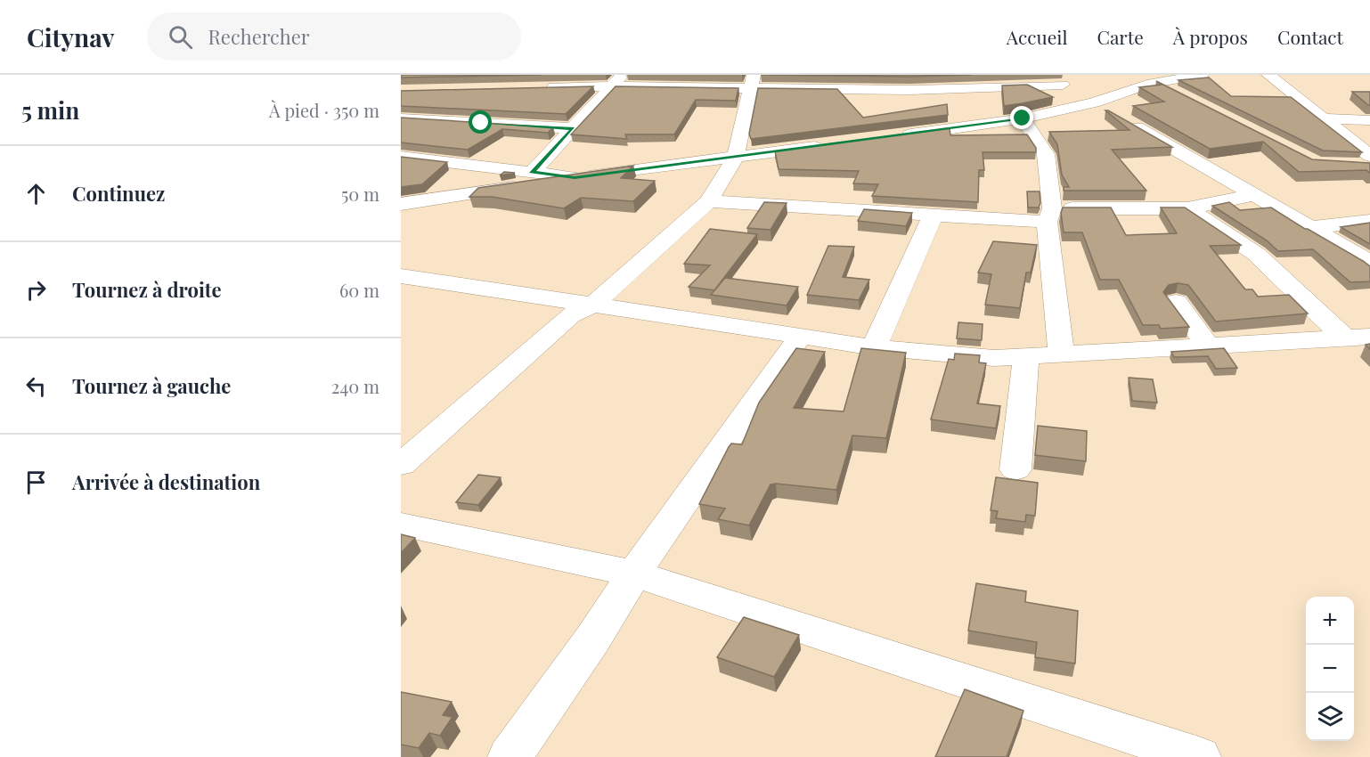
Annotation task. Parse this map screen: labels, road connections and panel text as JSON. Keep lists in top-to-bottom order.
{
  "page": {
    "header": "Citynav",
    "search": "Rechercher",
    "nav": [
      "Accueil",
      "Carte",
      "À propos",
      "Contact"
    ],
    "heading": ["5 min", "À pied · 350 m"],
    "list": [
      ["Continuez", "50 m"],
      ["Tournez à droite", "60 m"],
      ["Tournez à gauche", "240 m"],
      "Arrivée à destination"
    ],
    "map_buttons": ["+", "−"]
  }
}
